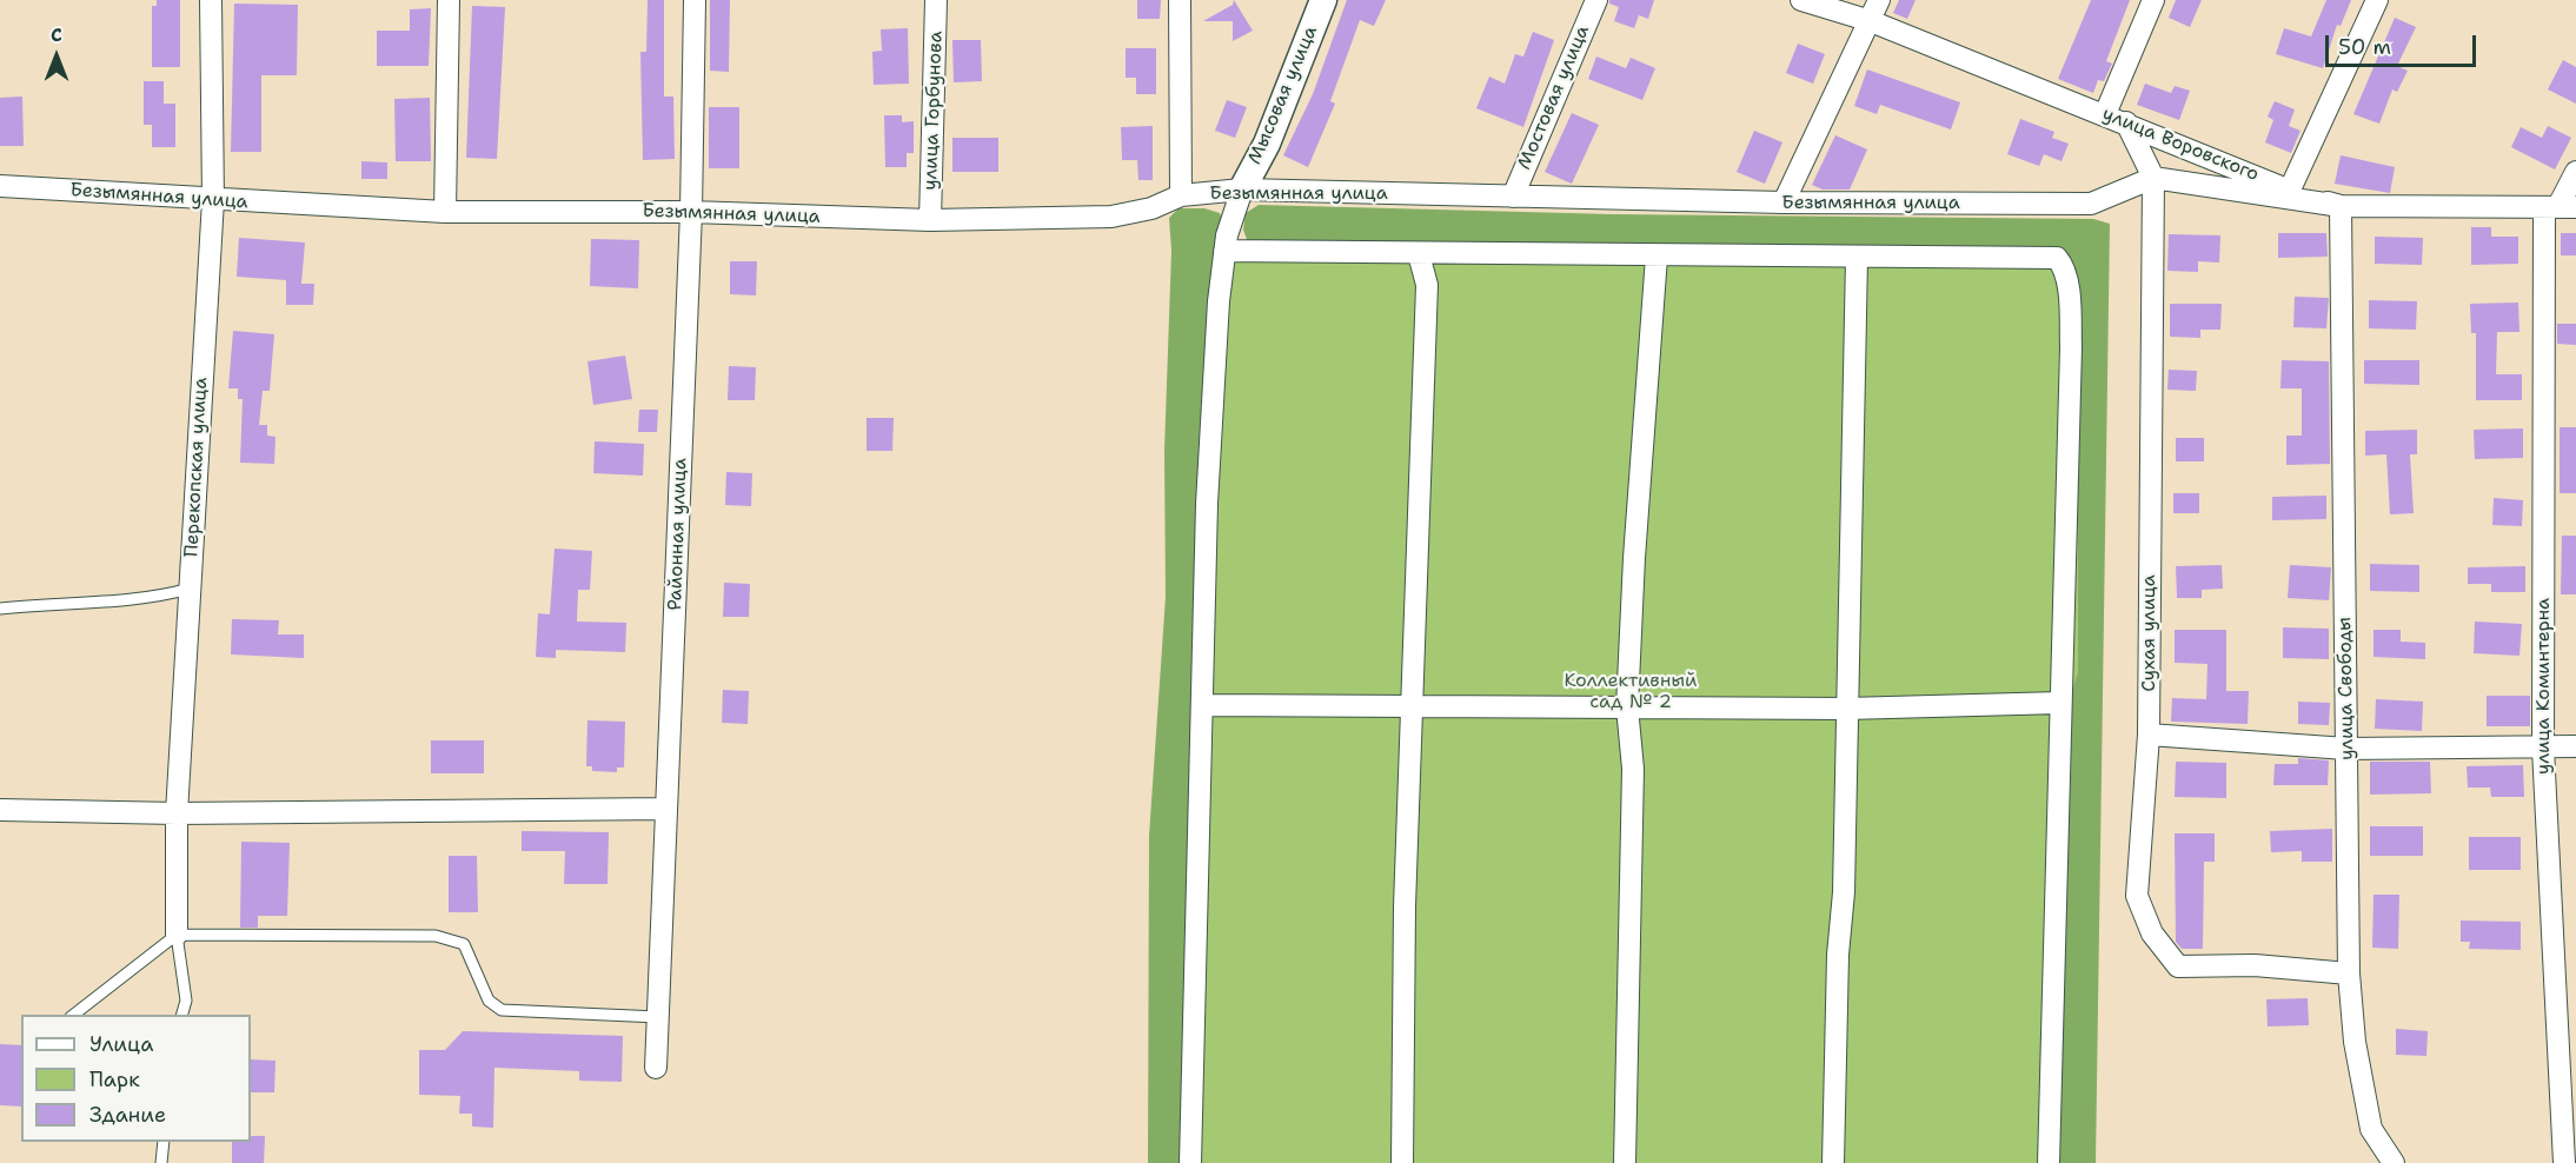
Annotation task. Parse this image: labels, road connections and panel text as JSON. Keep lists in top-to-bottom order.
{
  "streets": {
    "street": [
      "Мысовая улица",
      "Мостовая улица",
      "улица Горбунова",
      "улица Воровского",
      "Безымянная улица",
      "Перекопская улица",
      "Районная улица",
      "Сухая улица",
      "улица Коминтерна",
      "улица Свободы"
    ]
  },
  "crossings": [
    ["Мысовая улица", "Безымянная улица"],
    ["Мостовая улица", "Безымянная улица"],
    ["улица Горбунова", "Безымянная улица"],
    ["улица Воровского", "Сухая улица"],
    ["улица Воровского", "улица Коминтерна"],
    ["улица Воровского", "улица Свободы"],
    ["Безымянная улица", "Перекопская улица"],
    ["Безымянная улица", "Районная улица"],
    ["Безымянная улица", "Сухая улица"],
    ["Сухая улица", "улица Свободы"]
  ],
  "parks": ["Коллективный сад № 2"],
  "legend": ["Улица", "Парк", "Здание"],
  "scale_bar": "50 m",
  "north": "top"
}
